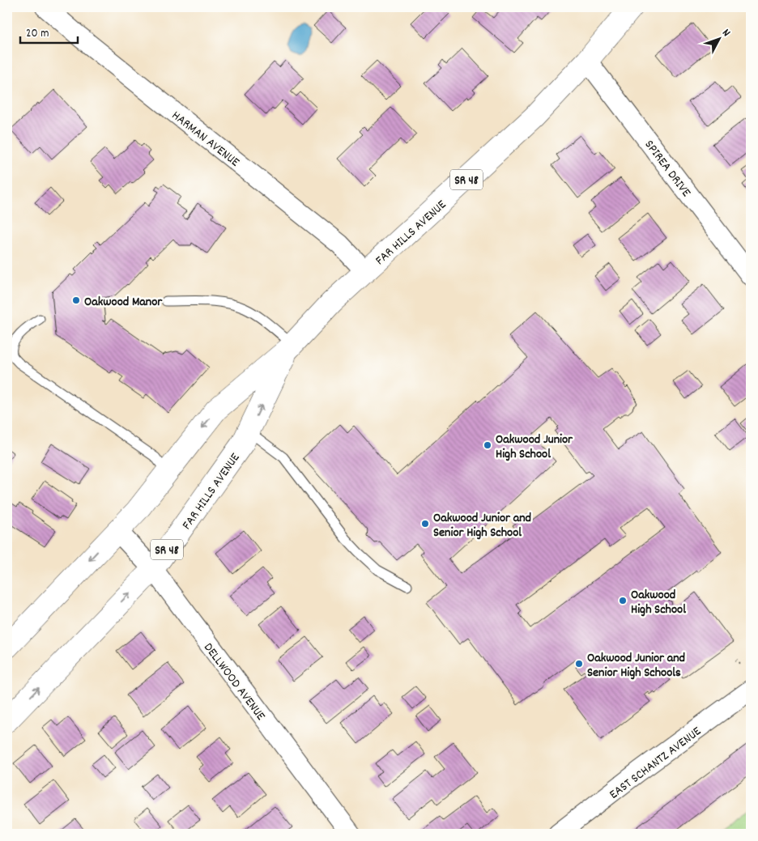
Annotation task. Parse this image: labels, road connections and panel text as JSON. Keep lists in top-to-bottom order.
{
  "streets": {
    "main road": ["SR 48", "FAR HILLS AVENUE"],
    "street": [
      "HARMAN AVENUE",
      "SPIREA DRIVE",
      "DELLWOOD AVENUE",
      "EAST SCHANTZ AVENUE"
    ]
  },
  "crossings": [
    ["HARMAN AVENUE", "FAR HILLS AVENUE"],
    ["SPIREA DRIVE", "FAR HILLS AVENUE"],
    ["FAR HILLS AVENUE", "DELLWOOD AVENUE"]
  ],
  "places": [
    "Oakwood Manor",
    "Oakwood Junior High School",
    "Oakwood Junior and Senior High School",
    "Oakwood High School",
    "Oakwood Junior and Senior High Schools"
  ],
  "scale_bar": "20 m",
  "north": "top right"
}
